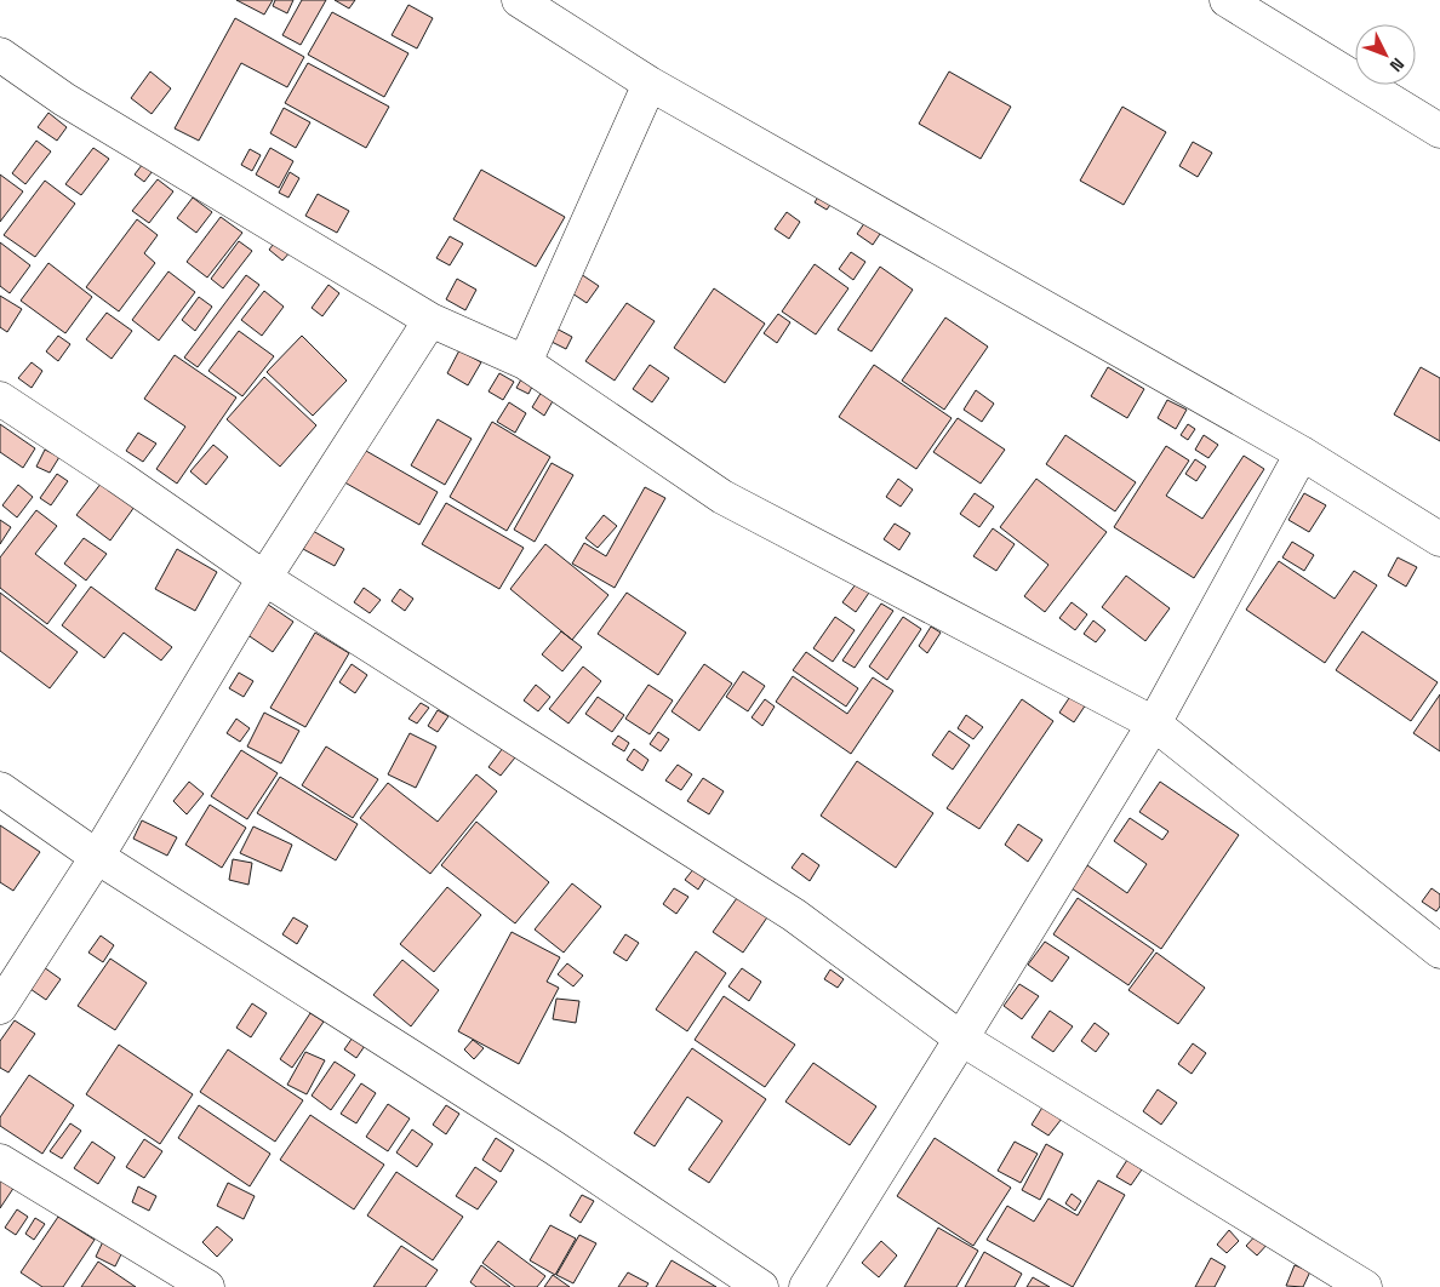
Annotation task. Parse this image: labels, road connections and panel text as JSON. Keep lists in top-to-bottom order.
{
  "north": "bottom right"
}
